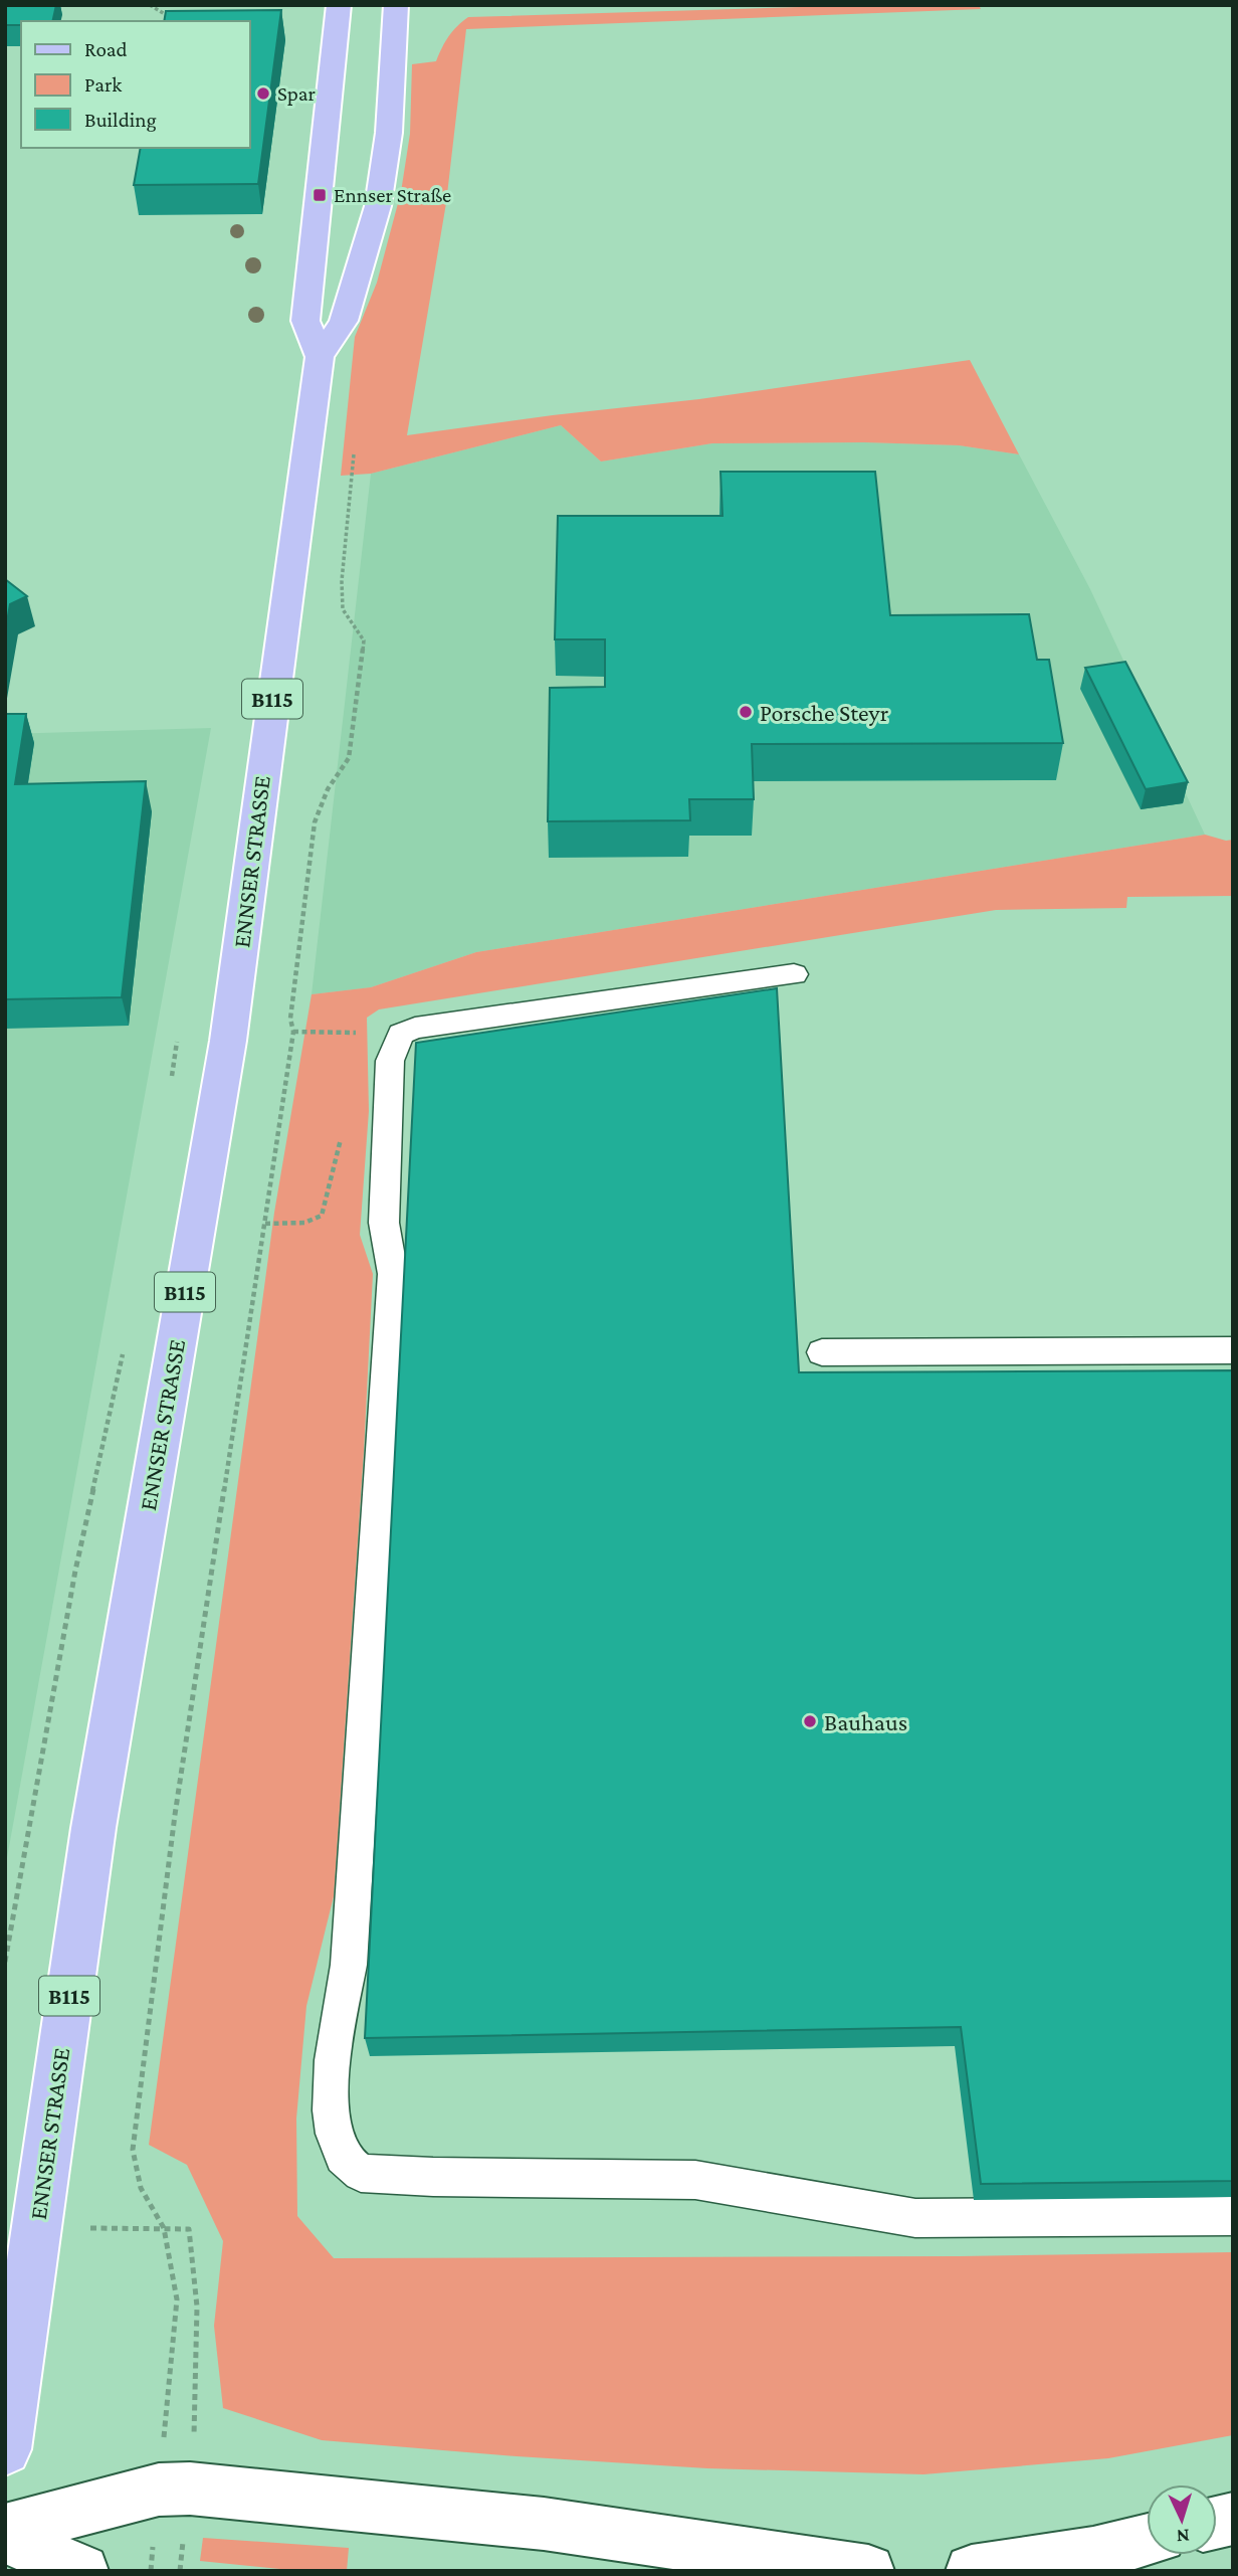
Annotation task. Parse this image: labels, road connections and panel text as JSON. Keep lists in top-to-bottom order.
{
  "streets": {
    "main road": ["B115", "ENNSER STRASSE"]
  },
  "places": {
    "other": ["Spar", "Porsche Steyr", "Bauhaus"],
    "transit": ["Ennser Straße"]
  },
  "legend": ["Road", "Park", "Building"],
  "north": "bottom"
}
